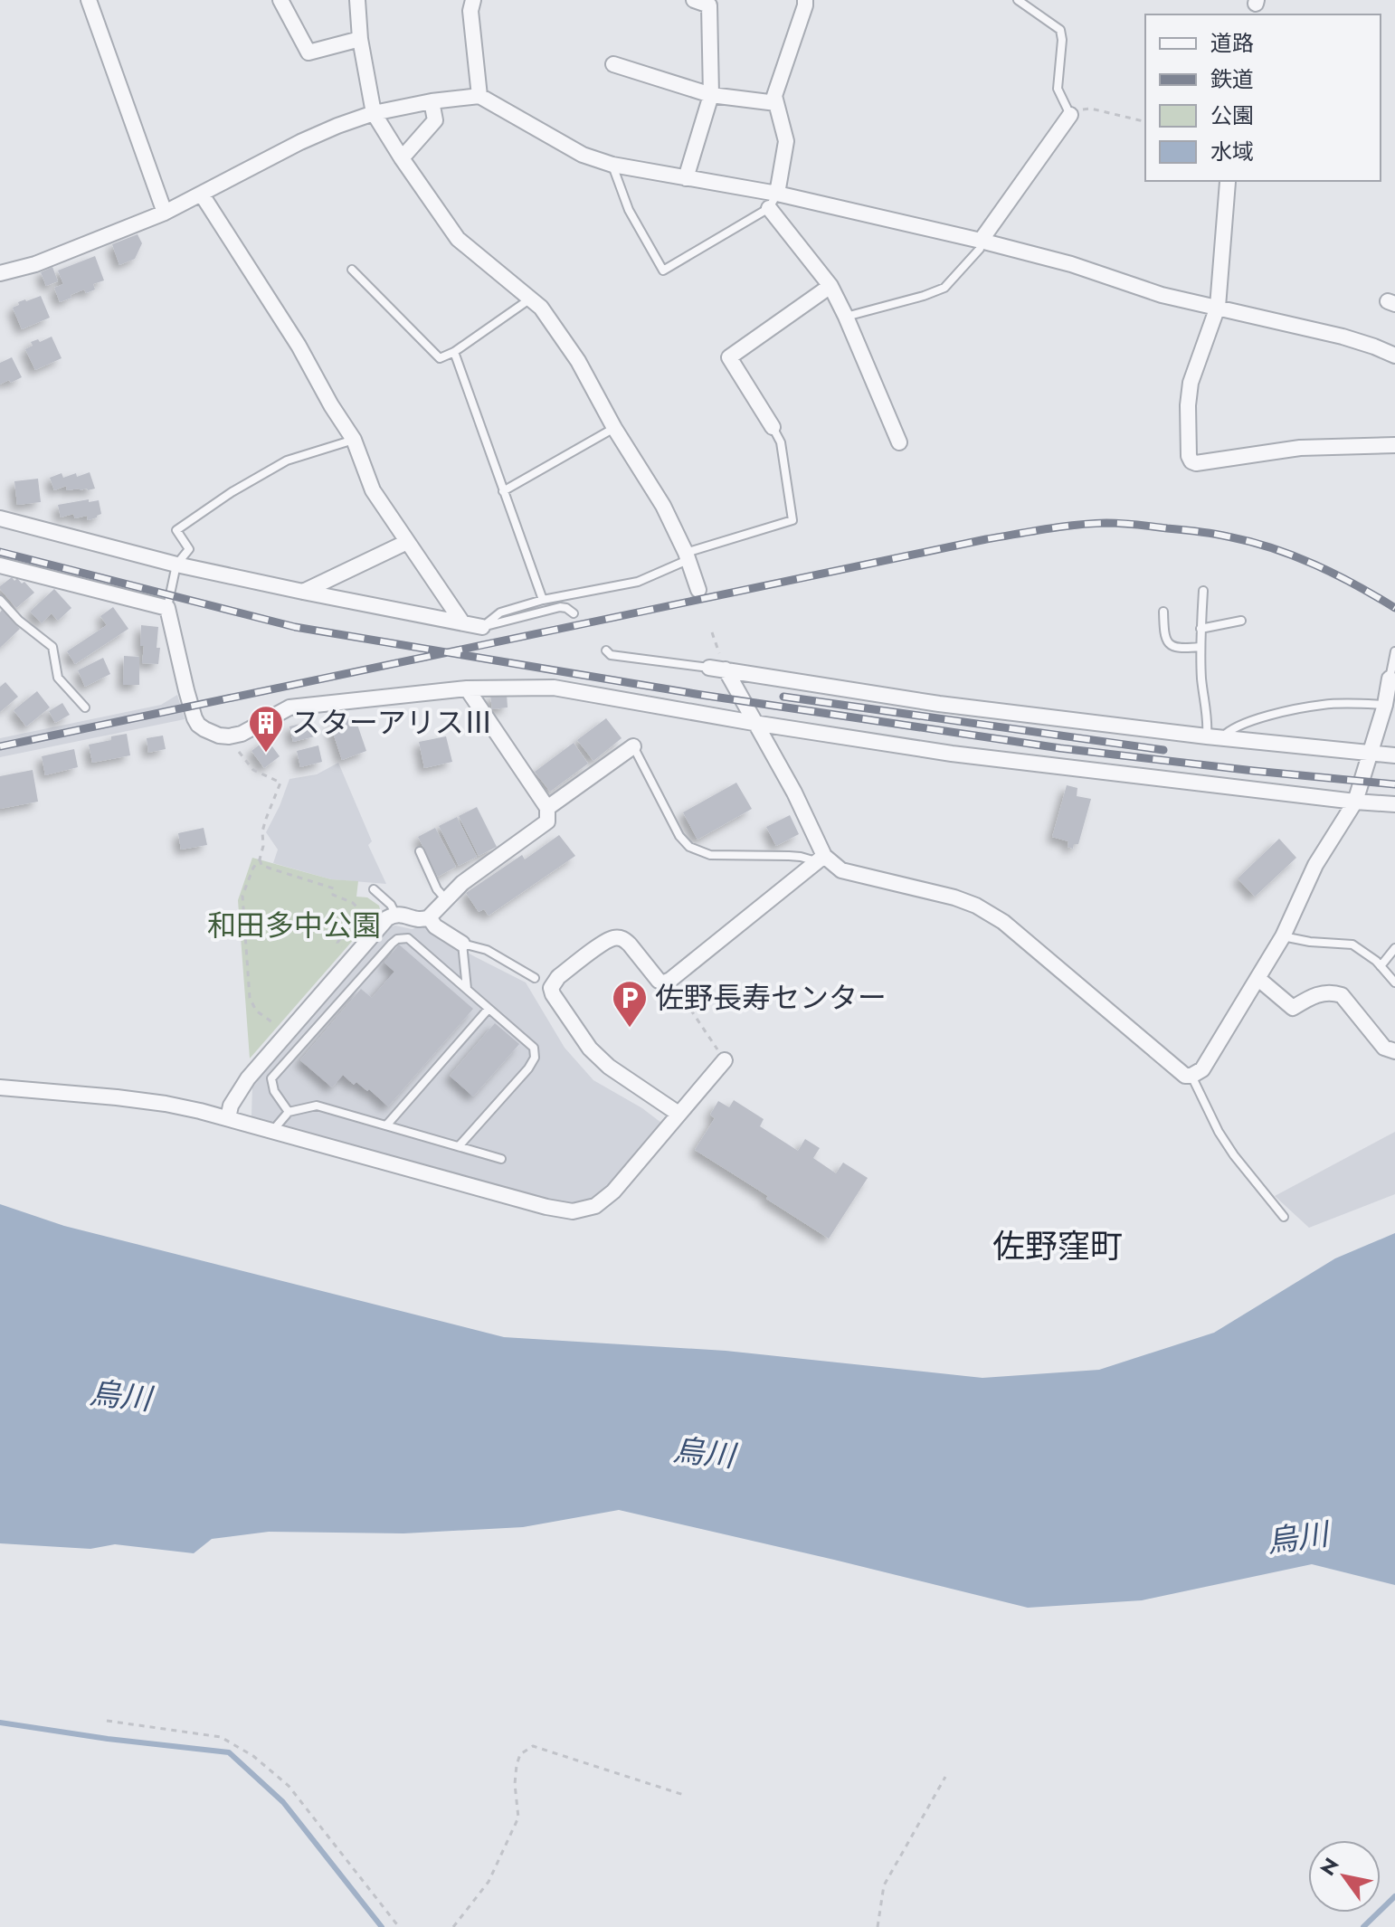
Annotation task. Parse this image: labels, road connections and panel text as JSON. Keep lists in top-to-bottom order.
{
  "districts": ["佐野窪町"],
  "water": ["烏川"],
  "parks": ["和田多中公園"],
  "places": {
    "building": ["スターアリスⅢ"],
    "parking": ["佐野長寿センター"]
  },
  "legend": [
    "道路",
    "鉄道",
    "公園",
    "水域"
  ],
  "north": "top left"
}
